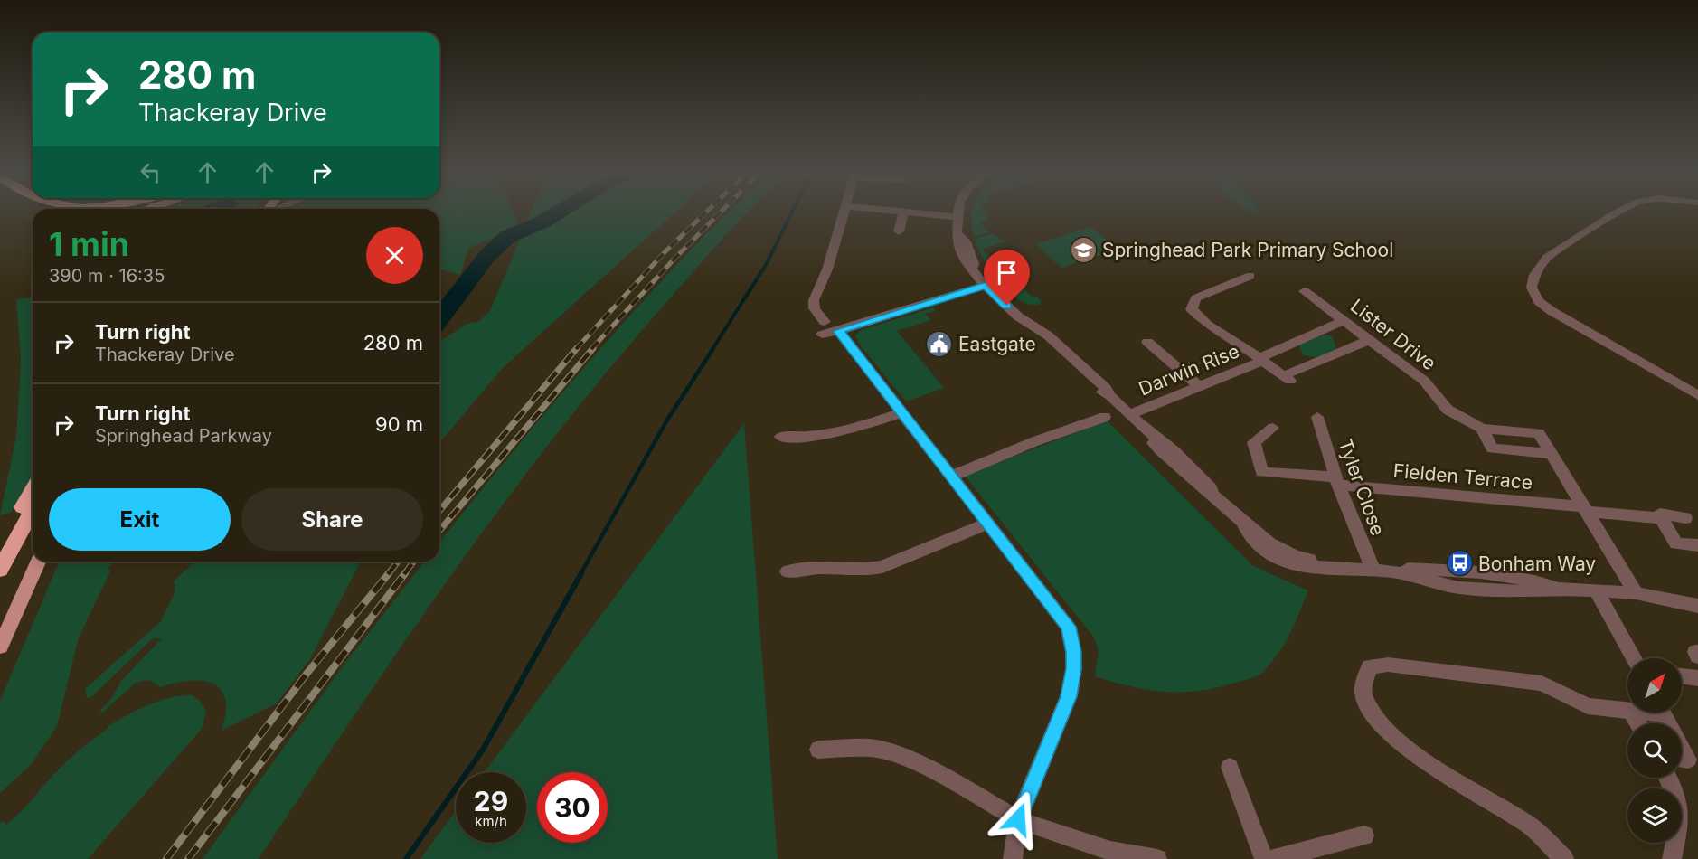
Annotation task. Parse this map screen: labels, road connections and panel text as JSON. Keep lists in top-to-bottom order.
{
  "streets": {
    "street": [
      "Lister Drive",
      "Darwin Rise",
      "Fielden Terrace",
      "Tyler Close"
    ]
  },
  "crossings": [
    ["Lister Drive", "Darwin Rise"],
    ["Lister Drive", "Fielden Terrace"],
    ["Fielden Terrace", "Tyler Close"]
  ],
  "places": {
    "school or university": ["Springhead Park Primary School"],
    "public building": ["Eastgate"],
    "bus stop": ["Bonham Way"]
  },
  "north": "top right",
  "page": {
    "turn": ["280 m", "Thackeray Drive"],
    "heading": ["1 min", "390 m · 16:35"],
    "list": [
      {
        "name": "Turn right",
        "note": "Thackeray Drive",
        "value": "280 m"
      },
      {
        "name": "Turn right",
        "note": "Springhead Parkway",
        "value": "90 m"
      }
    ],
    "buttons": ["Exit", "Share"],
    "speed": "29 km/h",
    "limit": "30"
  }
}
